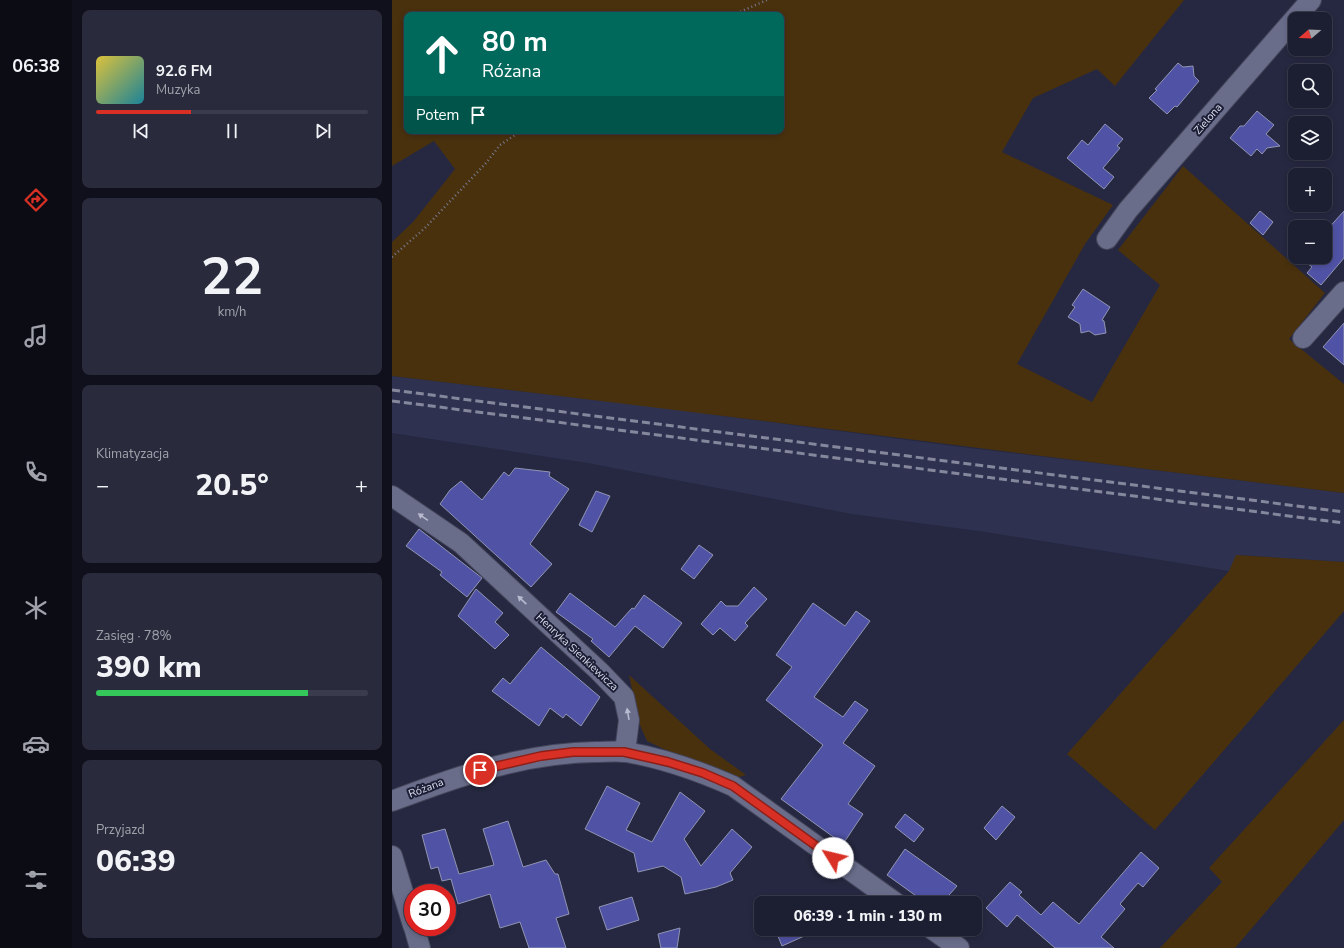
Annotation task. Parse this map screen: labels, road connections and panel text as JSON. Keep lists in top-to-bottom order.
{
  "streets": {
    "street": ["Zielona", "Henryka Sienkiewicza", "Różana"]
  },
  "crossings": [
    ["Henryka Sienkiewicza", "Różana"]
  ],
  "one_way": ["Henryka Sienkiewicza"],
  "north": "left",
  "page": {
    "tabs": "06:38",
    "map_buttons": ["+", "−"],
    "turn": ["80 m", "Różana"],
    "song": ["92.6 FM", "Muzyka"],
    "then": "Potem",
    "tile": [
      ["22", "km/h"],
      "Klimatyzacja",
      ["Zasięg · 78%", "390 km"],
      ["Przyjazd", "06:39"]
    ],
    "heat": ["−", "20.5°", "+"],
    "limit": "30",
    "trip": "06:39 · 1 min · 130 m"
  }
}
